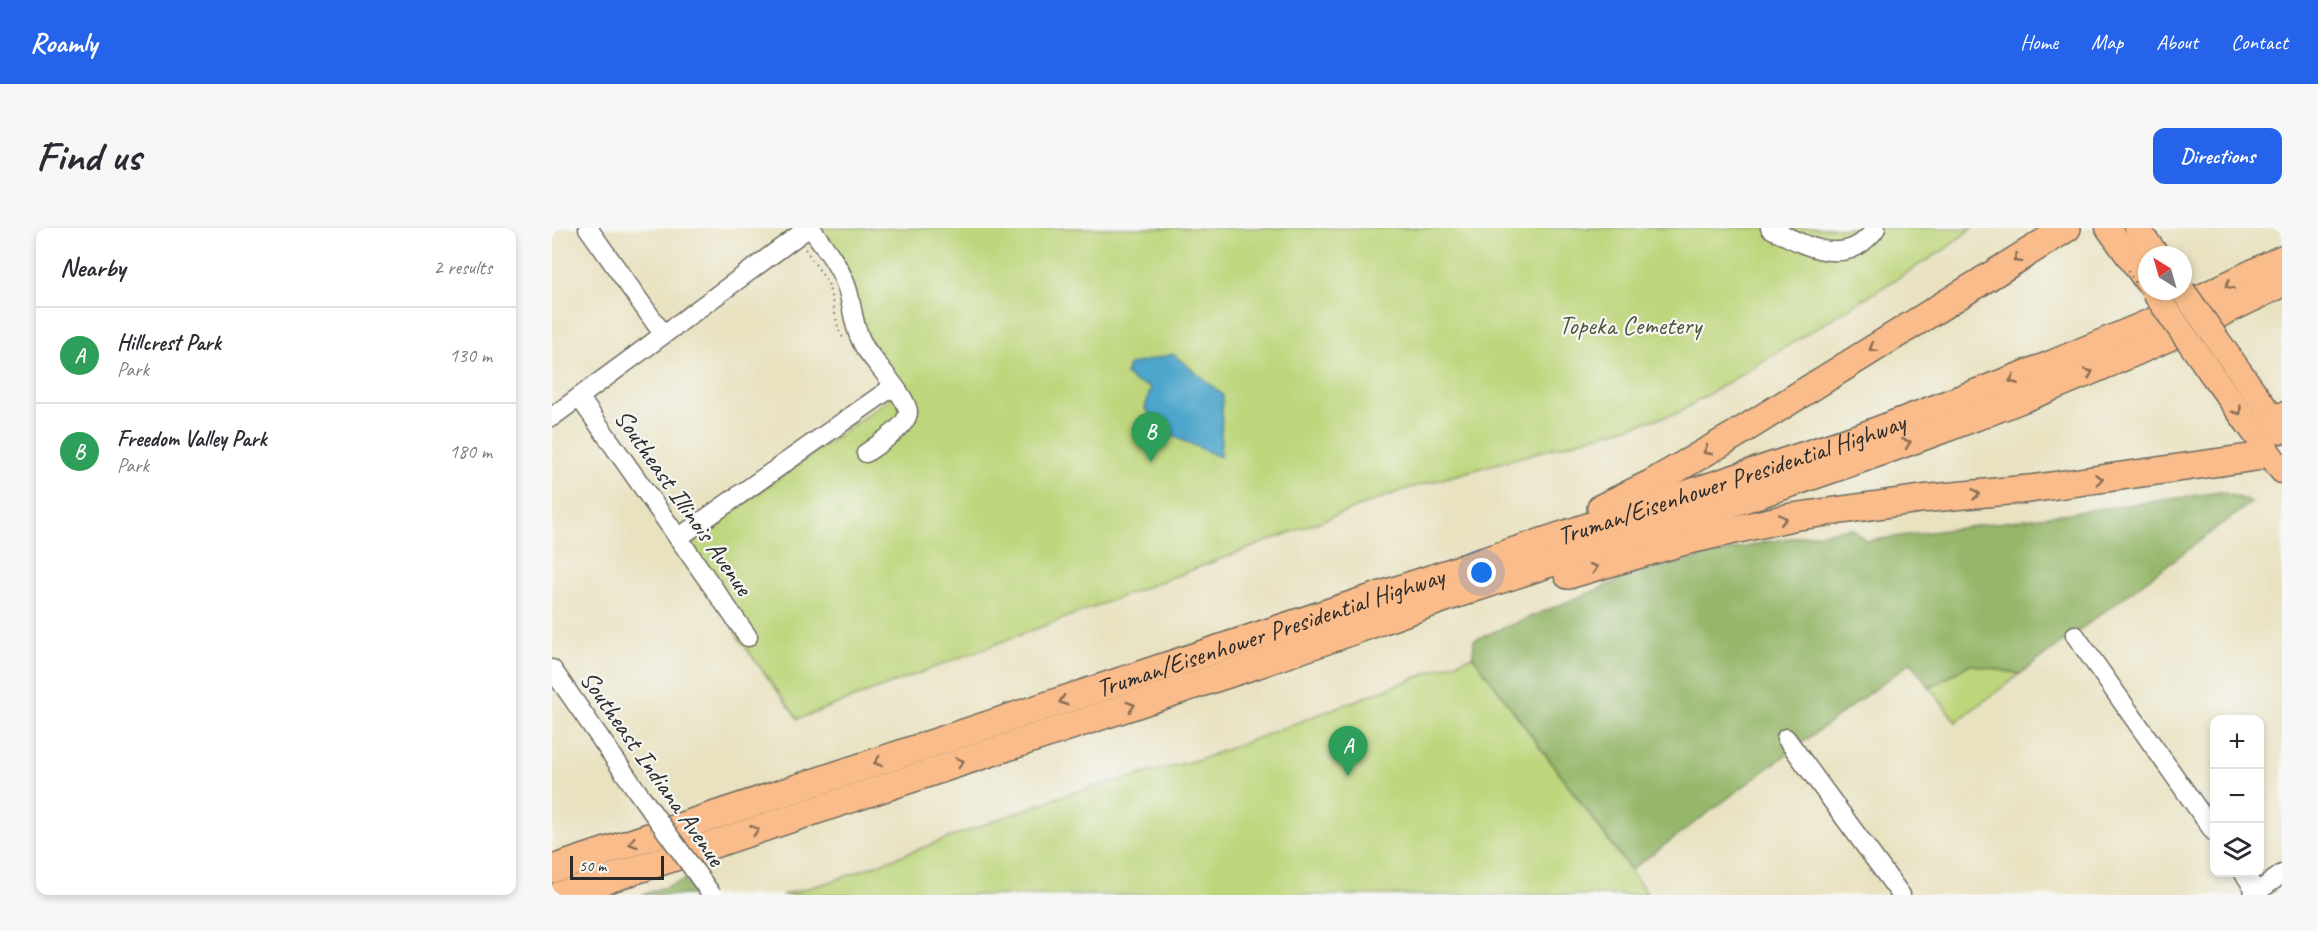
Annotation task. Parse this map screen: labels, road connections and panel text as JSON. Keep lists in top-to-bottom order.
{
  "streets": {
    "highway": ["Truman/Eisenhower Presidential Highway"],
    "street": ["Southeast Illinois Avenue", "Southeast Indiana Avenue"]
  },
  "parks": ["Topeka Cemetery"],
  "scale_bar": "50 m",
  "north": "top left",
  "page": {
    "header": "Roamly",
    "nav": [
      "Home",
      "Map",
      "About",
      "Contact"
    ],
    "buttons": "Directions",
    "title": "Find us",
    "heading": ["Nearby", "2 results"],
    "list": [
      {
        "mark": "A",
        "name": "Hillcrest Park",
        "note": "Park",
        "value": "130 m"
      },
      {
        "mark": "B",
        "name": "Freedom Valley Park",
        "note": "Park",
        "value": "180 m"
      }
    ],
    "pins": ["B", "A"],
    "map_buttons": ["+", "−"],
    "scale": "50 m"
  }
}
